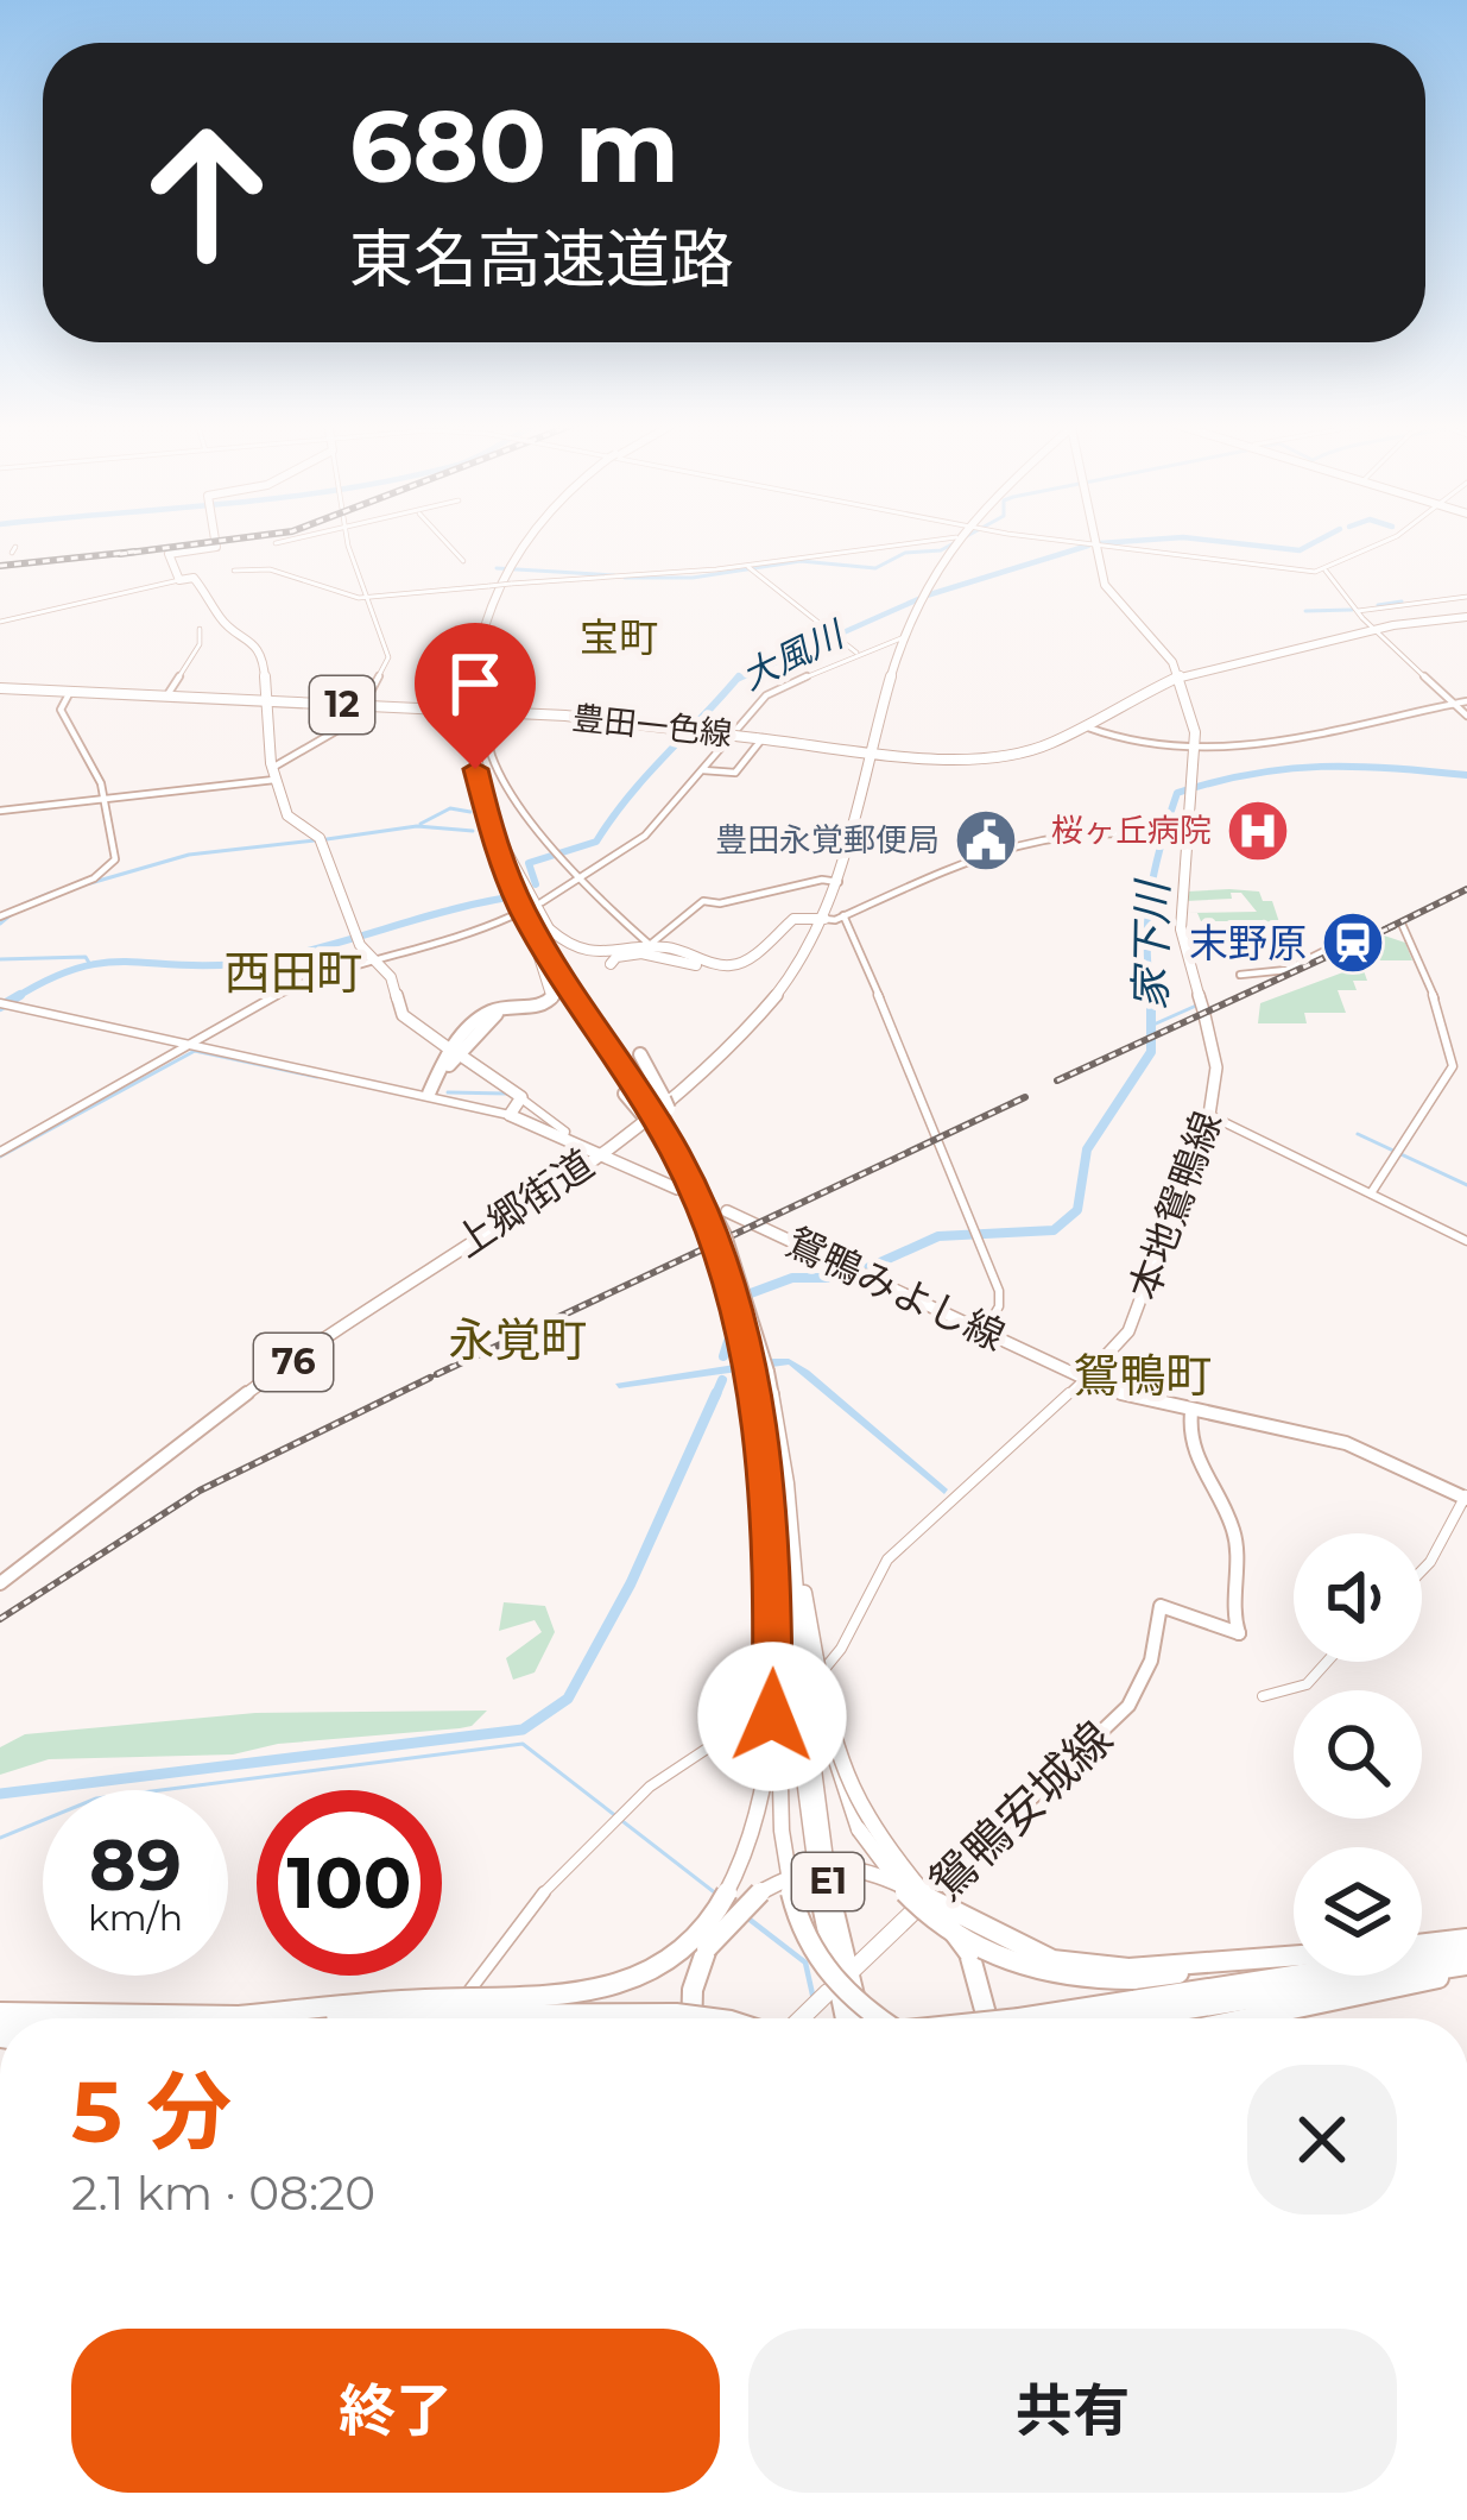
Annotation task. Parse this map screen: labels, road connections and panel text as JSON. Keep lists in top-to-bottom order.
{
  "streets": {
    "highway": ["E1"],
    "main road": [
      "12",
      "豊田一色線",
      "上郷街道",
      "本地鴛鴨線",
      "鴛鴨みよし線",
      "76",
      "鴛鴨安城線"
    ]
  },
  "crossings": [
    ["豊田一色線", "上郷街道"],
    ["豊田一色線", "本地鴛鴨線"],
    ["豊田一色線", "E1"],
    ["本地鴛鴨線", "鴛鴨みよし線"],
    ["鴛鴨みよし線", "鴛鴨安城線"]
  ],
  "districts": [
    "宝町",
    "西田町",
    "永覚町",
    "鴛鴨町"
  ],
  "water": ["大風川", "家下川"],
  "places": {
    "hospital": ["桜ヶ丘病院"],
    "public building": ["豊田永覚郵便局"],
    "station": ["末野原"]
  },
  "page": {
    "turn": ["680 m", "東名高速道路"],
    "speed": "89 km/h",
    "limit": "100",
    "heading": ["5 分", "2.1 km · 08:20"],
    "buttons": ["終了", "共有"]
  }
}
